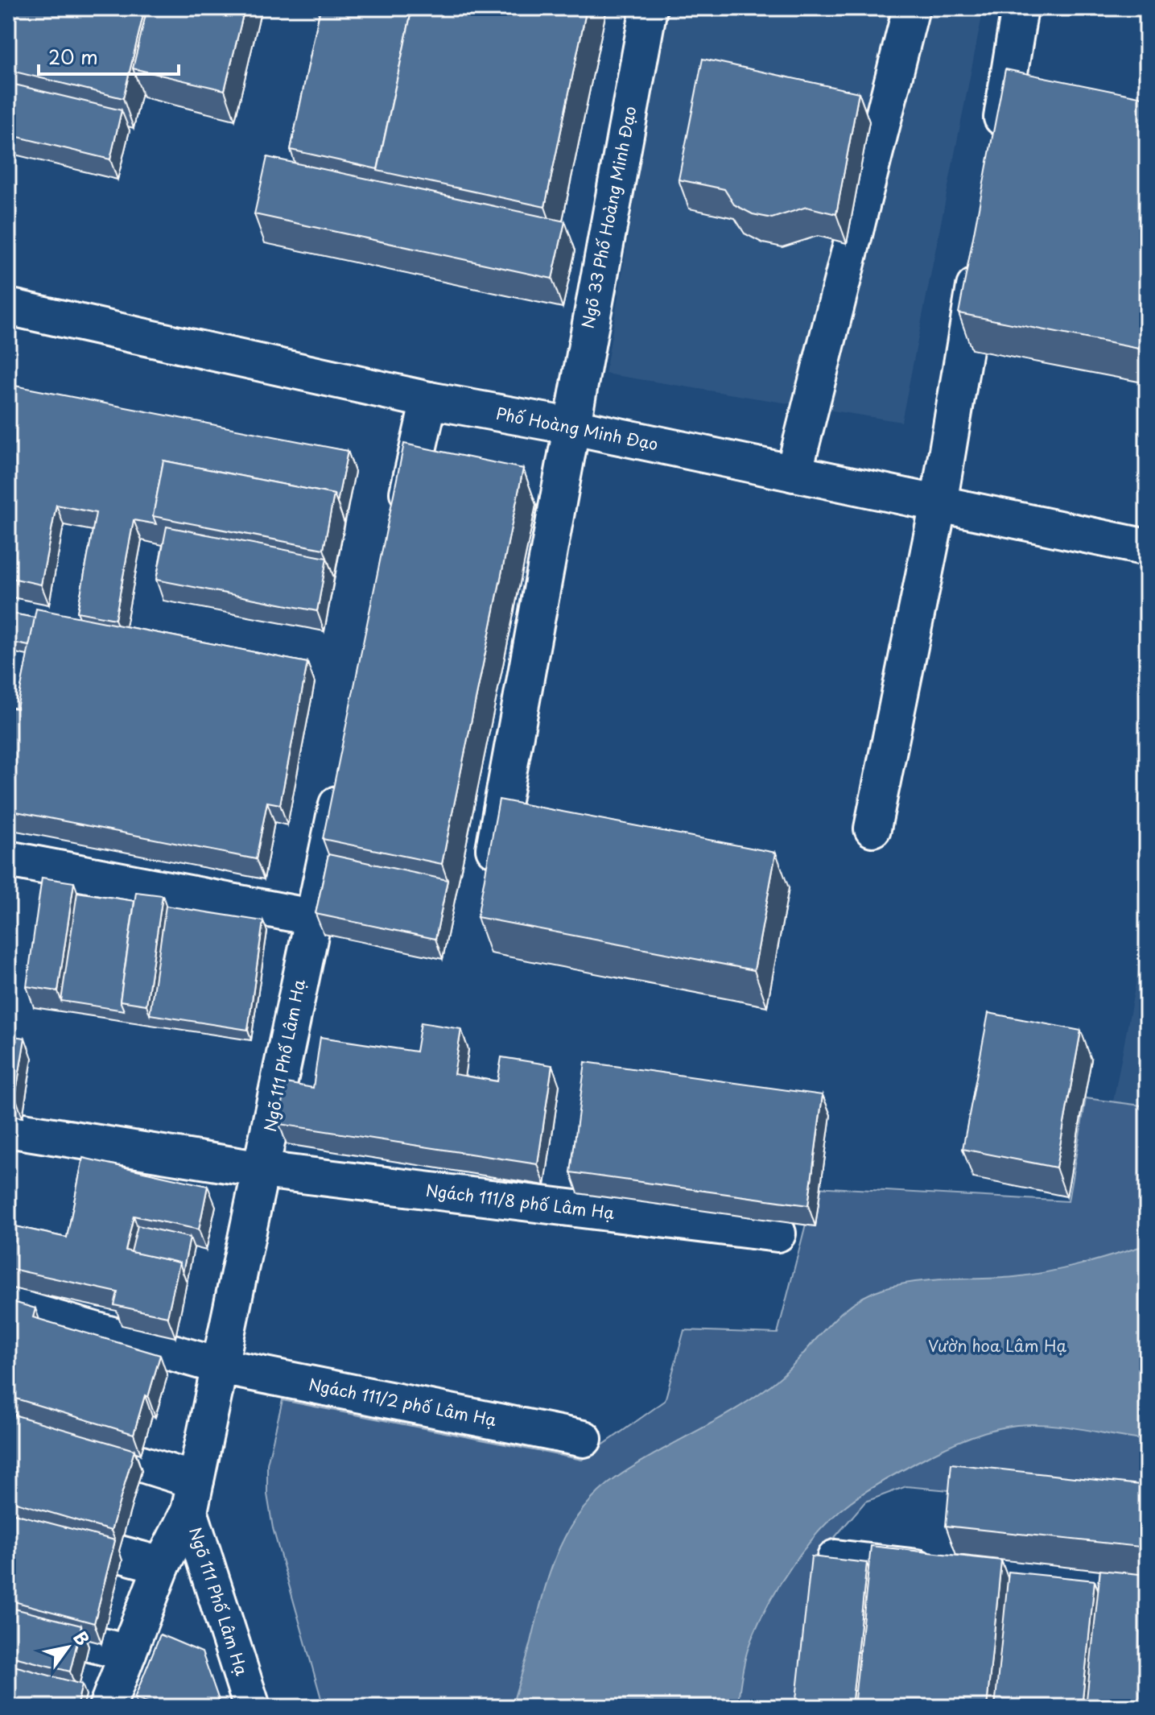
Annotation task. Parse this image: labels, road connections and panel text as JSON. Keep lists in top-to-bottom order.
{
  "streets": {
    "street": [
      "Ngõ 33 Phố Hoàng Minh Đạo",
      "Phố Hoàng Minh Đạo",
      "Ngõ 111 Phố Lâm Hạ",
      "Ngách 111/8 phố Lâm Hạ",
      "Ngách 111/2 phố Lâm Hạ"
    ]
  },
  "crossings": [
    ["Ngõ 33 Phố Hoàng Minh Đạo", "Phố Hoàng Minh Đạo"],
    ["Ngõ 111 Phố Lâm Hạ", "Ngách 111/8 phố Lâm Hạ"],
    ["Ngõ 111 Phố Lâm Hạ", "Ngách 111/2 phố Lâm Hạ"]
  ],
  "parks": ["Vườn hoa Lâm Hạ"],
  "scale_bar": "20 m",
  "north": "top right"
}
